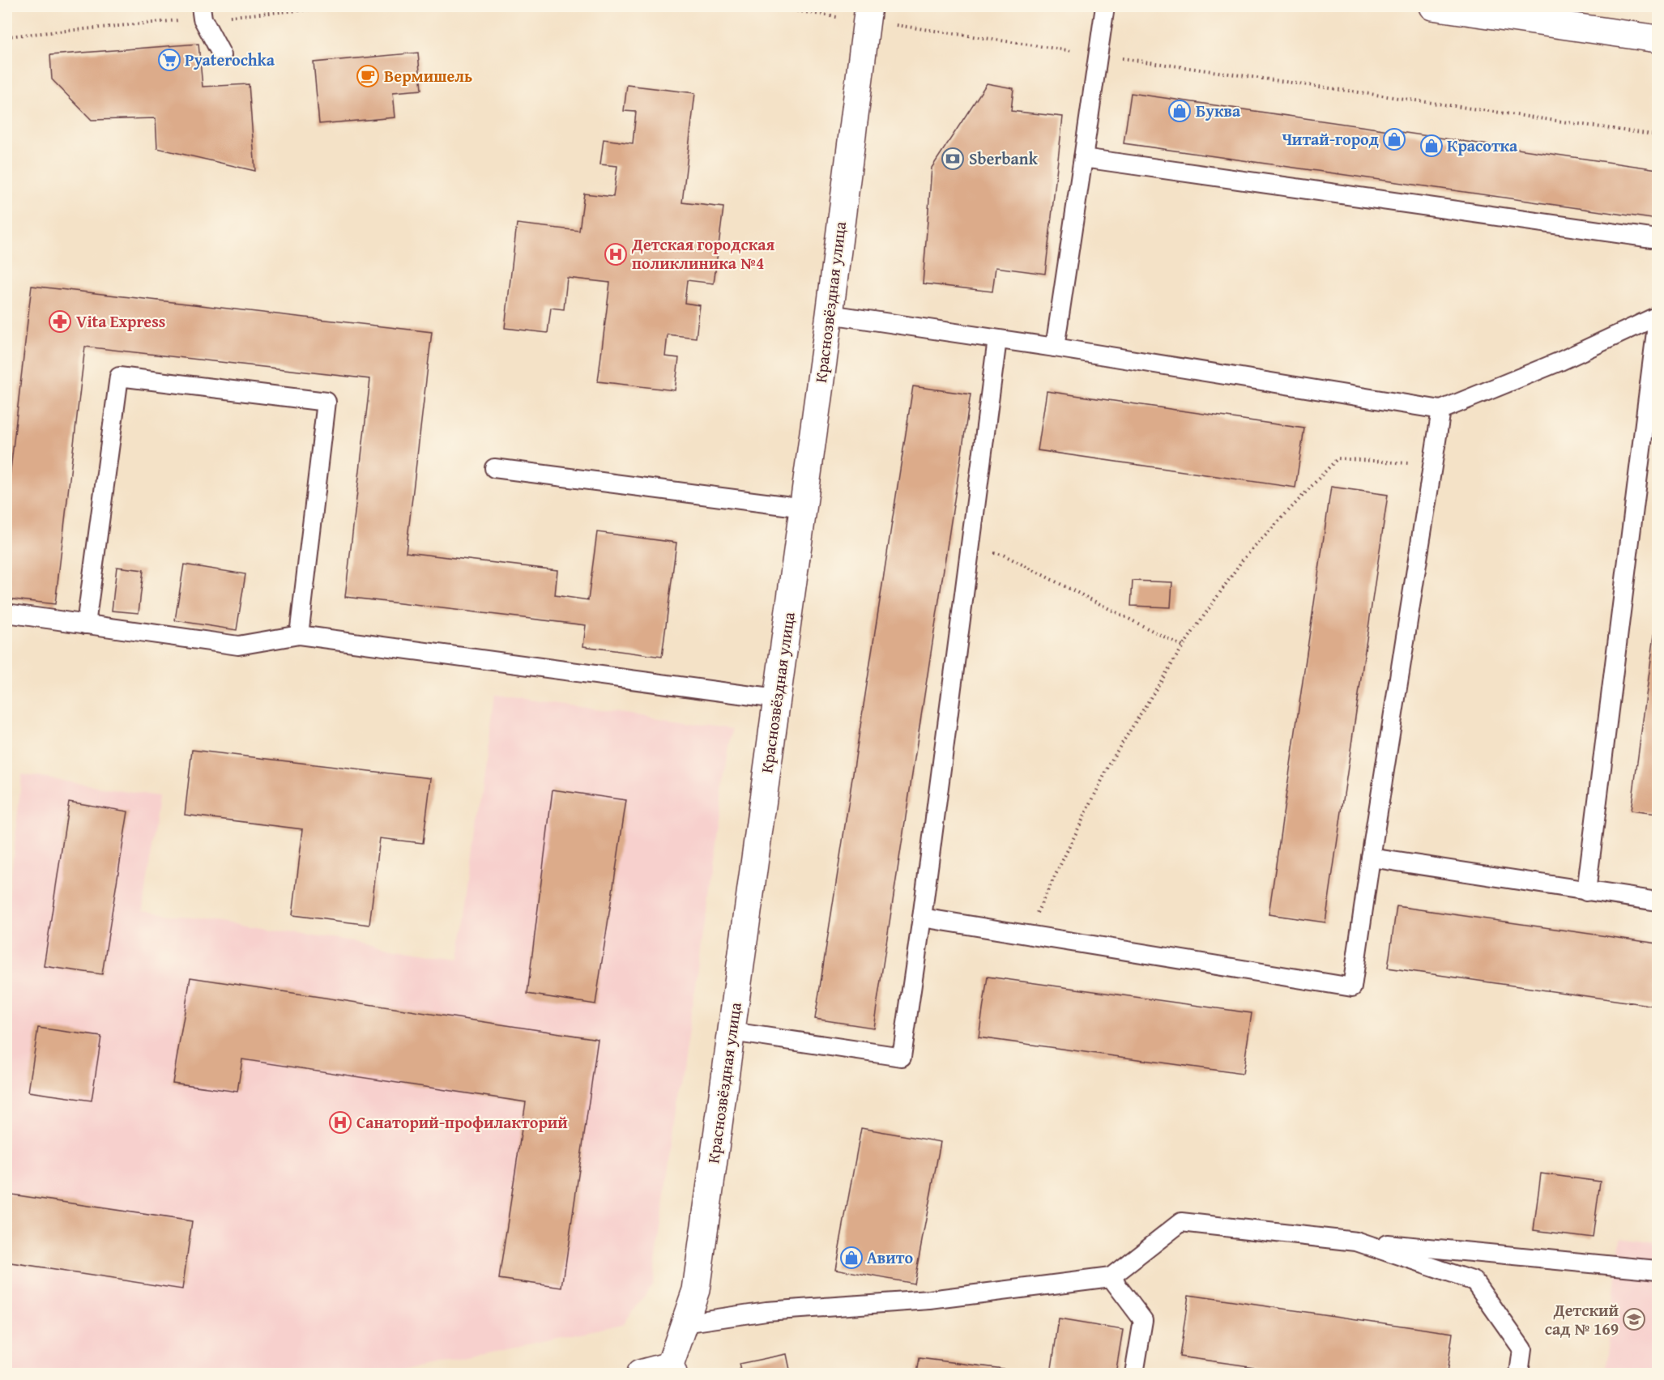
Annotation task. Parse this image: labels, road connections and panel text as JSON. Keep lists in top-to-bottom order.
{
  "streets": {
    "street": ["Краснозвёздная улица"]
  },
  "places": {
    "supermarket": ["Pyaterochka"],
    "cafe": ["Вермишель"],
    "shop": [
      "Буква",
      "Читай-город",
      "Красотка",
      "Авито"
    ],
    "bank": ["Sberbank"],
    "hospital": ["Детская городская поликлиника №4", "Cанаторий-профилакторий"],
    "pharmacy": ["Vita Express"],
    "school or university": ["Детский сад № 169"]
  }
}
